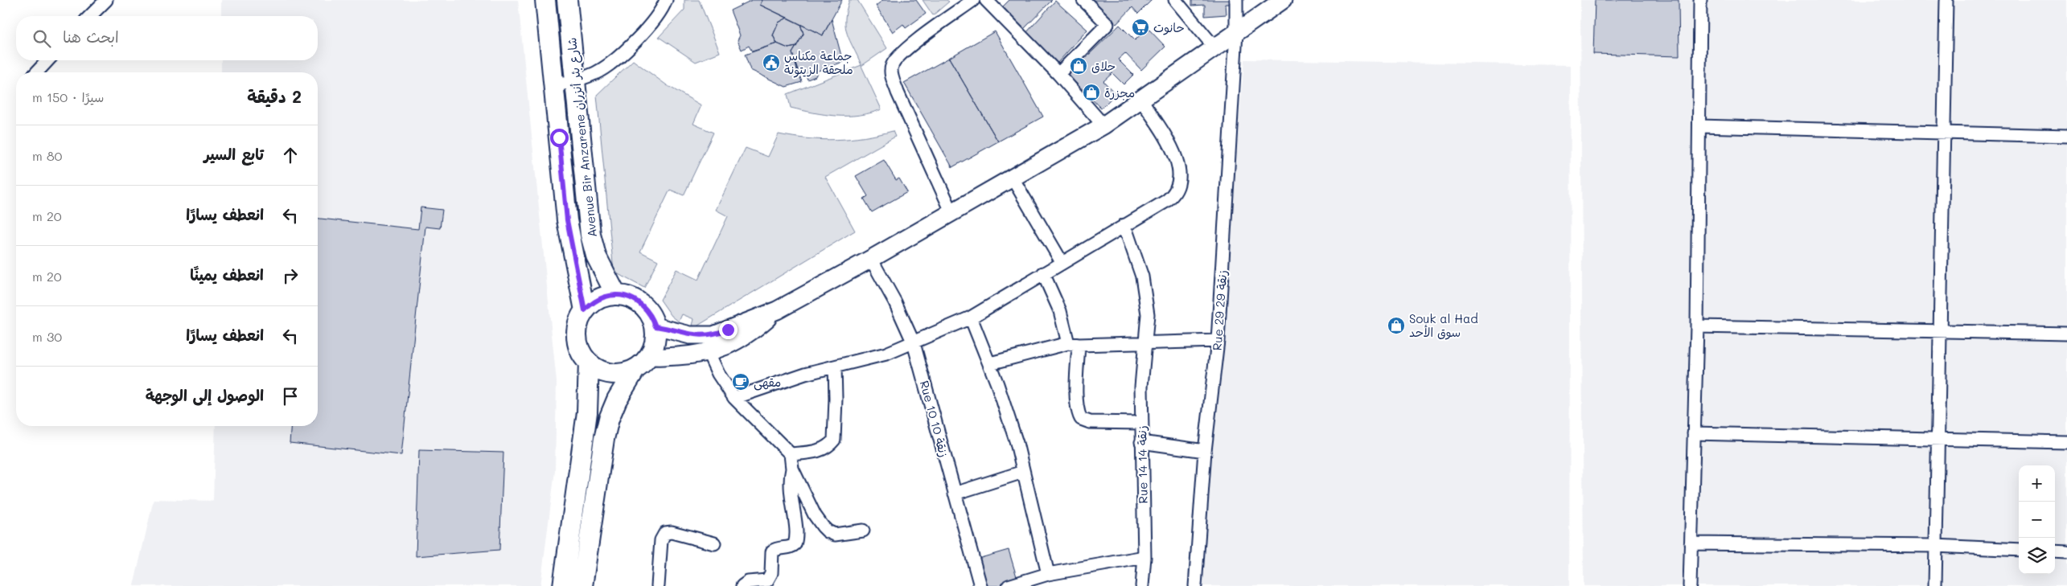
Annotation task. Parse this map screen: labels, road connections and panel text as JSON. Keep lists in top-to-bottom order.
{
  "streets": {
    "main road": ["Avenue Bir Anzarene شارع بئر أنزران"],
    "street": ["Rue 29 زنقة 29", "Rue 10 زنقة 10", "Rue 14 زنقة 14"]
  },
  "places": {
    "supermarket": ["حانوت"],
    "public building": ["جماعة مكناس ملحقة الزيتونة"],
    "shop": ["حلاق", "مجزرة", "Souk al Had سوق الأحد"],
    "cafe": ["مقهى"]
  },
  "page": {
    "search": "ابحث هنا",
    "heading": ["2 دقيقة", "سيرًا · 150 m"],
    "list": [
      ["تابع السير", "80 m"],
      ["انعطف يسارًا", "20 m"],
      ["انعطف يمينًا", "20 m"],
      ["انعطف يسارًا", "30 m"],
      "الوصول إلى الوجهة"
    ],
    "map_buttons": ["+", "−"]
  }
}
